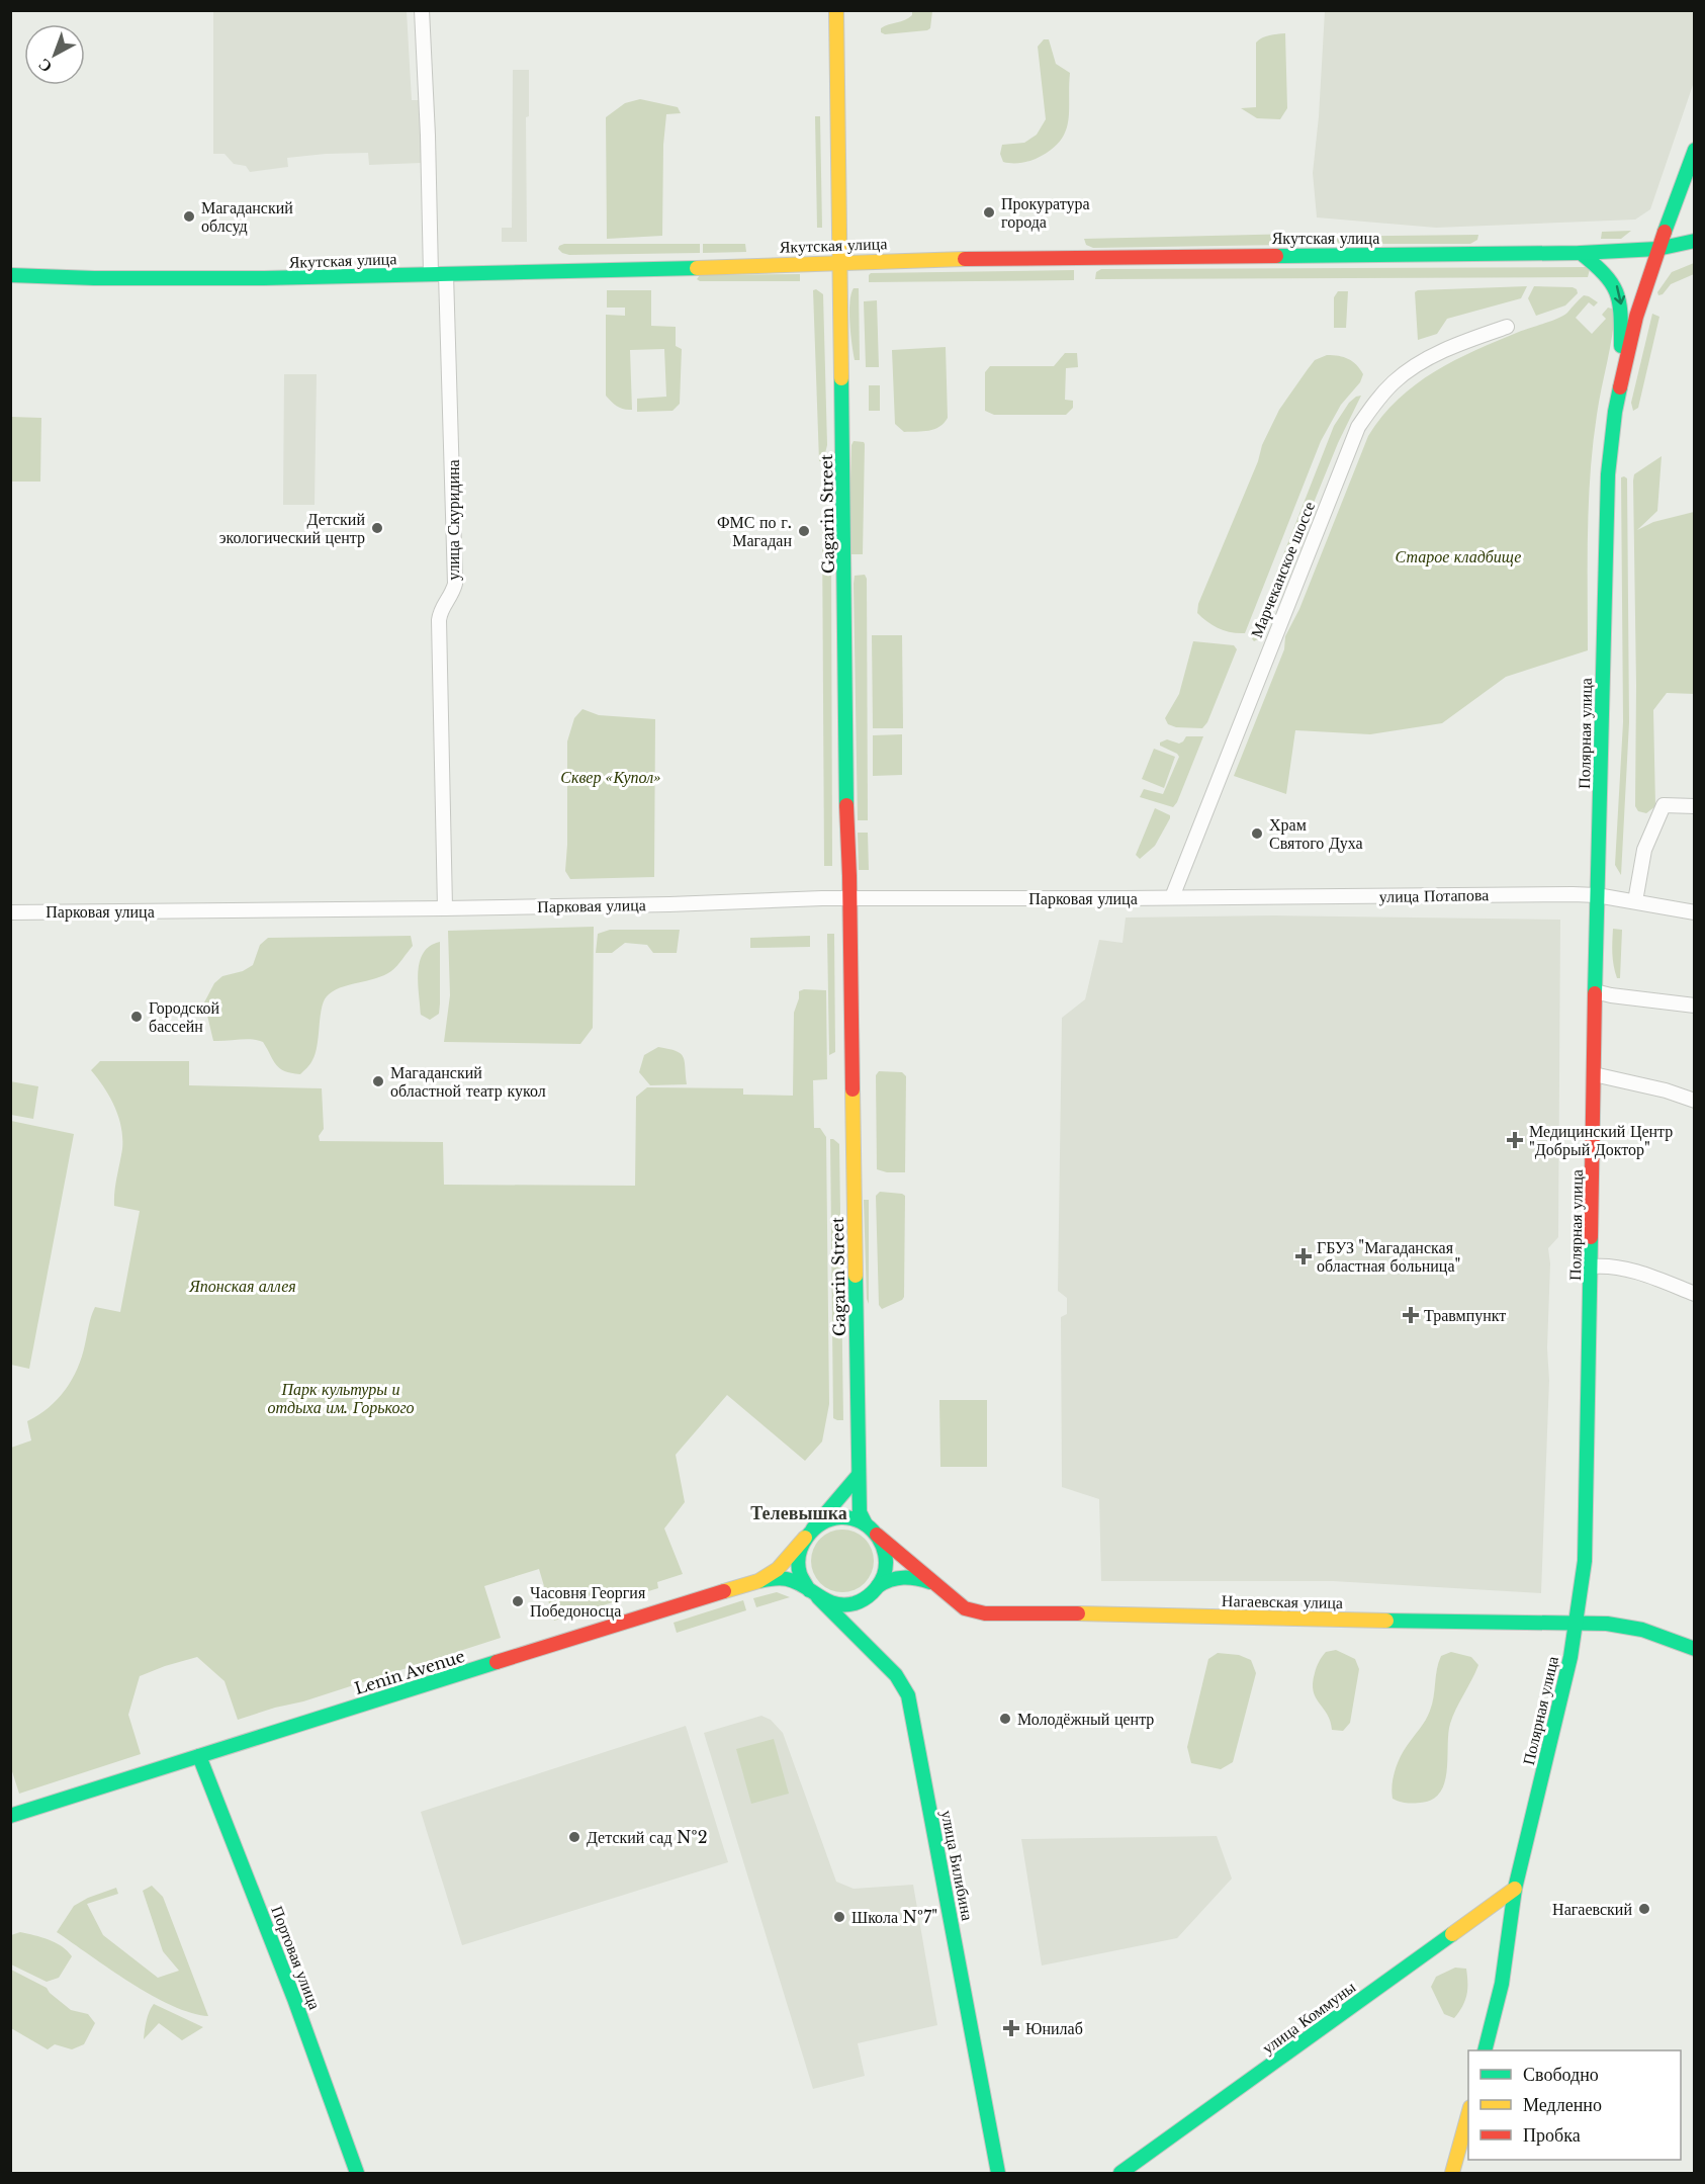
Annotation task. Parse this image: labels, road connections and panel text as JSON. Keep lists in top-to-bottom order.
{
  "streets": {
    "main road": [
      "Якутская улица",
      "Gagarin Street",
      "Полярная улица",
      "Нагаевская улица",
      "Lenin Avenue",
      "улица Билибина",
      "Портовая улица",
      "улица Коммуны"
    ],
    "street": [
      "улица Скуридина",
      "Марчеканское шоссе",
      "улица Потапова",
      "Парковая улица"
    ]
  },
  "crossings": [
    ["Якутская улица", "Gagarin Street"],
    ["Якутская улица", "улица Скуридина"],
    ["Якутская улица", "Полярная улица"],
    ["Gagarin Street", "Парковая улица"],
    ["Gagarin Street", "Нагаевская улица"],
    ["Gagarin Street", "Lenin Avenue"],
    ["Gagarin Street", "улица Билибина"],
    ["улица Скуридина", "Парковая улица"],
    ["Марчеканское шоссе", "улица Потапова"],
    ["Марчеканское шоссе", "Парковая улица"],
    ["Полярная улица", "улица Потапова"],
    ["Полярная улица", "Нагаевская улица"],
    ["Полярная улица", "улица Коммуны"],
    ["улица Потапова", "Парковая улица"],
    ["Нагаевская улица", "Lenin Avenue"],
    ["Нагаевская улица", "улица Билибина"],
    ["Lenin Avenue", "улица Билибина"],
    ["Lenin Avenue", "Портовая улица"]
  ],
  "districts": ["Телевышка"],
  "parks": [
    "Старое кладбище",
    "Сквер «Купол»",
    "Японская аллея",
    "Парк культуры и отдыха им. Горького"
  ],
  "places": {
    "other": [
      "Прокуратура города",
      "Магаданский облсуд",
      "Детский экологический центр",
      "ФМС по г. Магадан",
      "Храм Святого Духа",
      "Городской бассейн",
      "Магаданский областной театр кукол",
      "Часовня Георгия Победоносца",
      "Молодёжный центр",
      "Детский сад №2",
      "Нагаевский",
      "Школа №7\""
    ],
    "health": [
      "Медицинский Центр \"Добрый Доктор\"",
      "ГБУЗ \"Магаданская областная больница\"",
      "Травмпункт",
      "Юнилаб"
    ]
  },
  "legend": ["Свободно", "Медленно", "Пробка"],
  "north": "bottom left"
}
